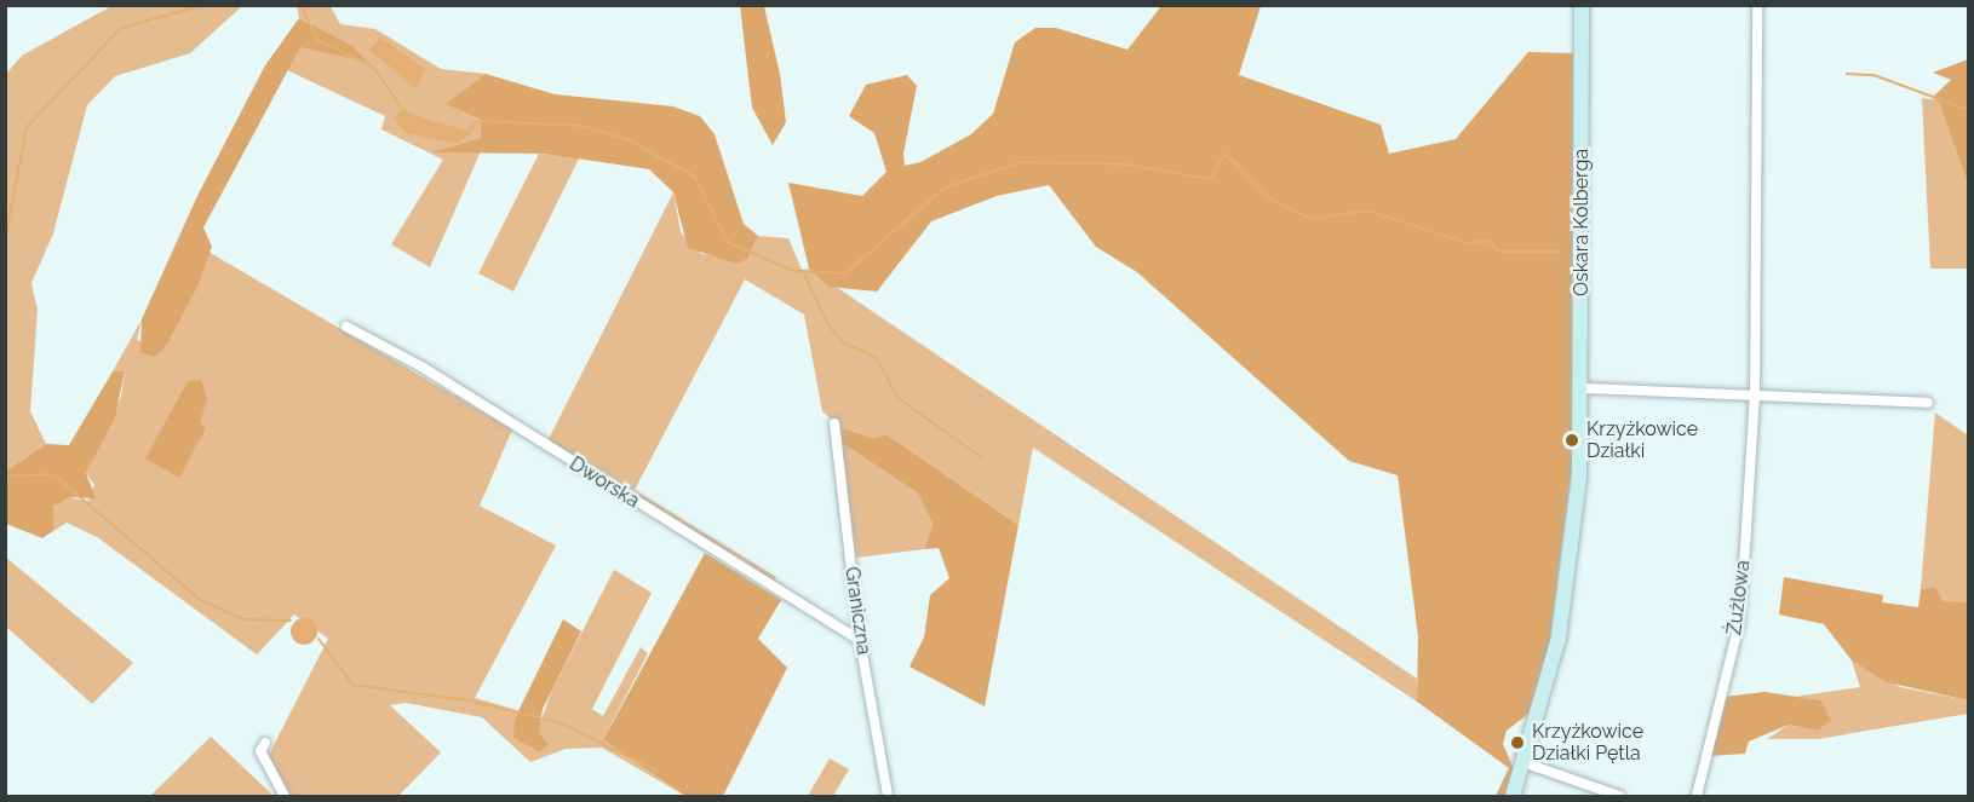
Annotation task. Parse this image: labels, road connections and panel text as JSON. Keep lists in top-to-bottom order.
{
  "streets": {
    "main road": ["Oskara Kolberga"],
    "street": ["Dworska", "Żużlowa", "Graniczna"]
  },
  "crossings": [
    ["Dworska", "Graniczna"]
  ],
  "places": ["Krzyżkowice Działki", "Krzyżkowice Działki Pętla"]
}
